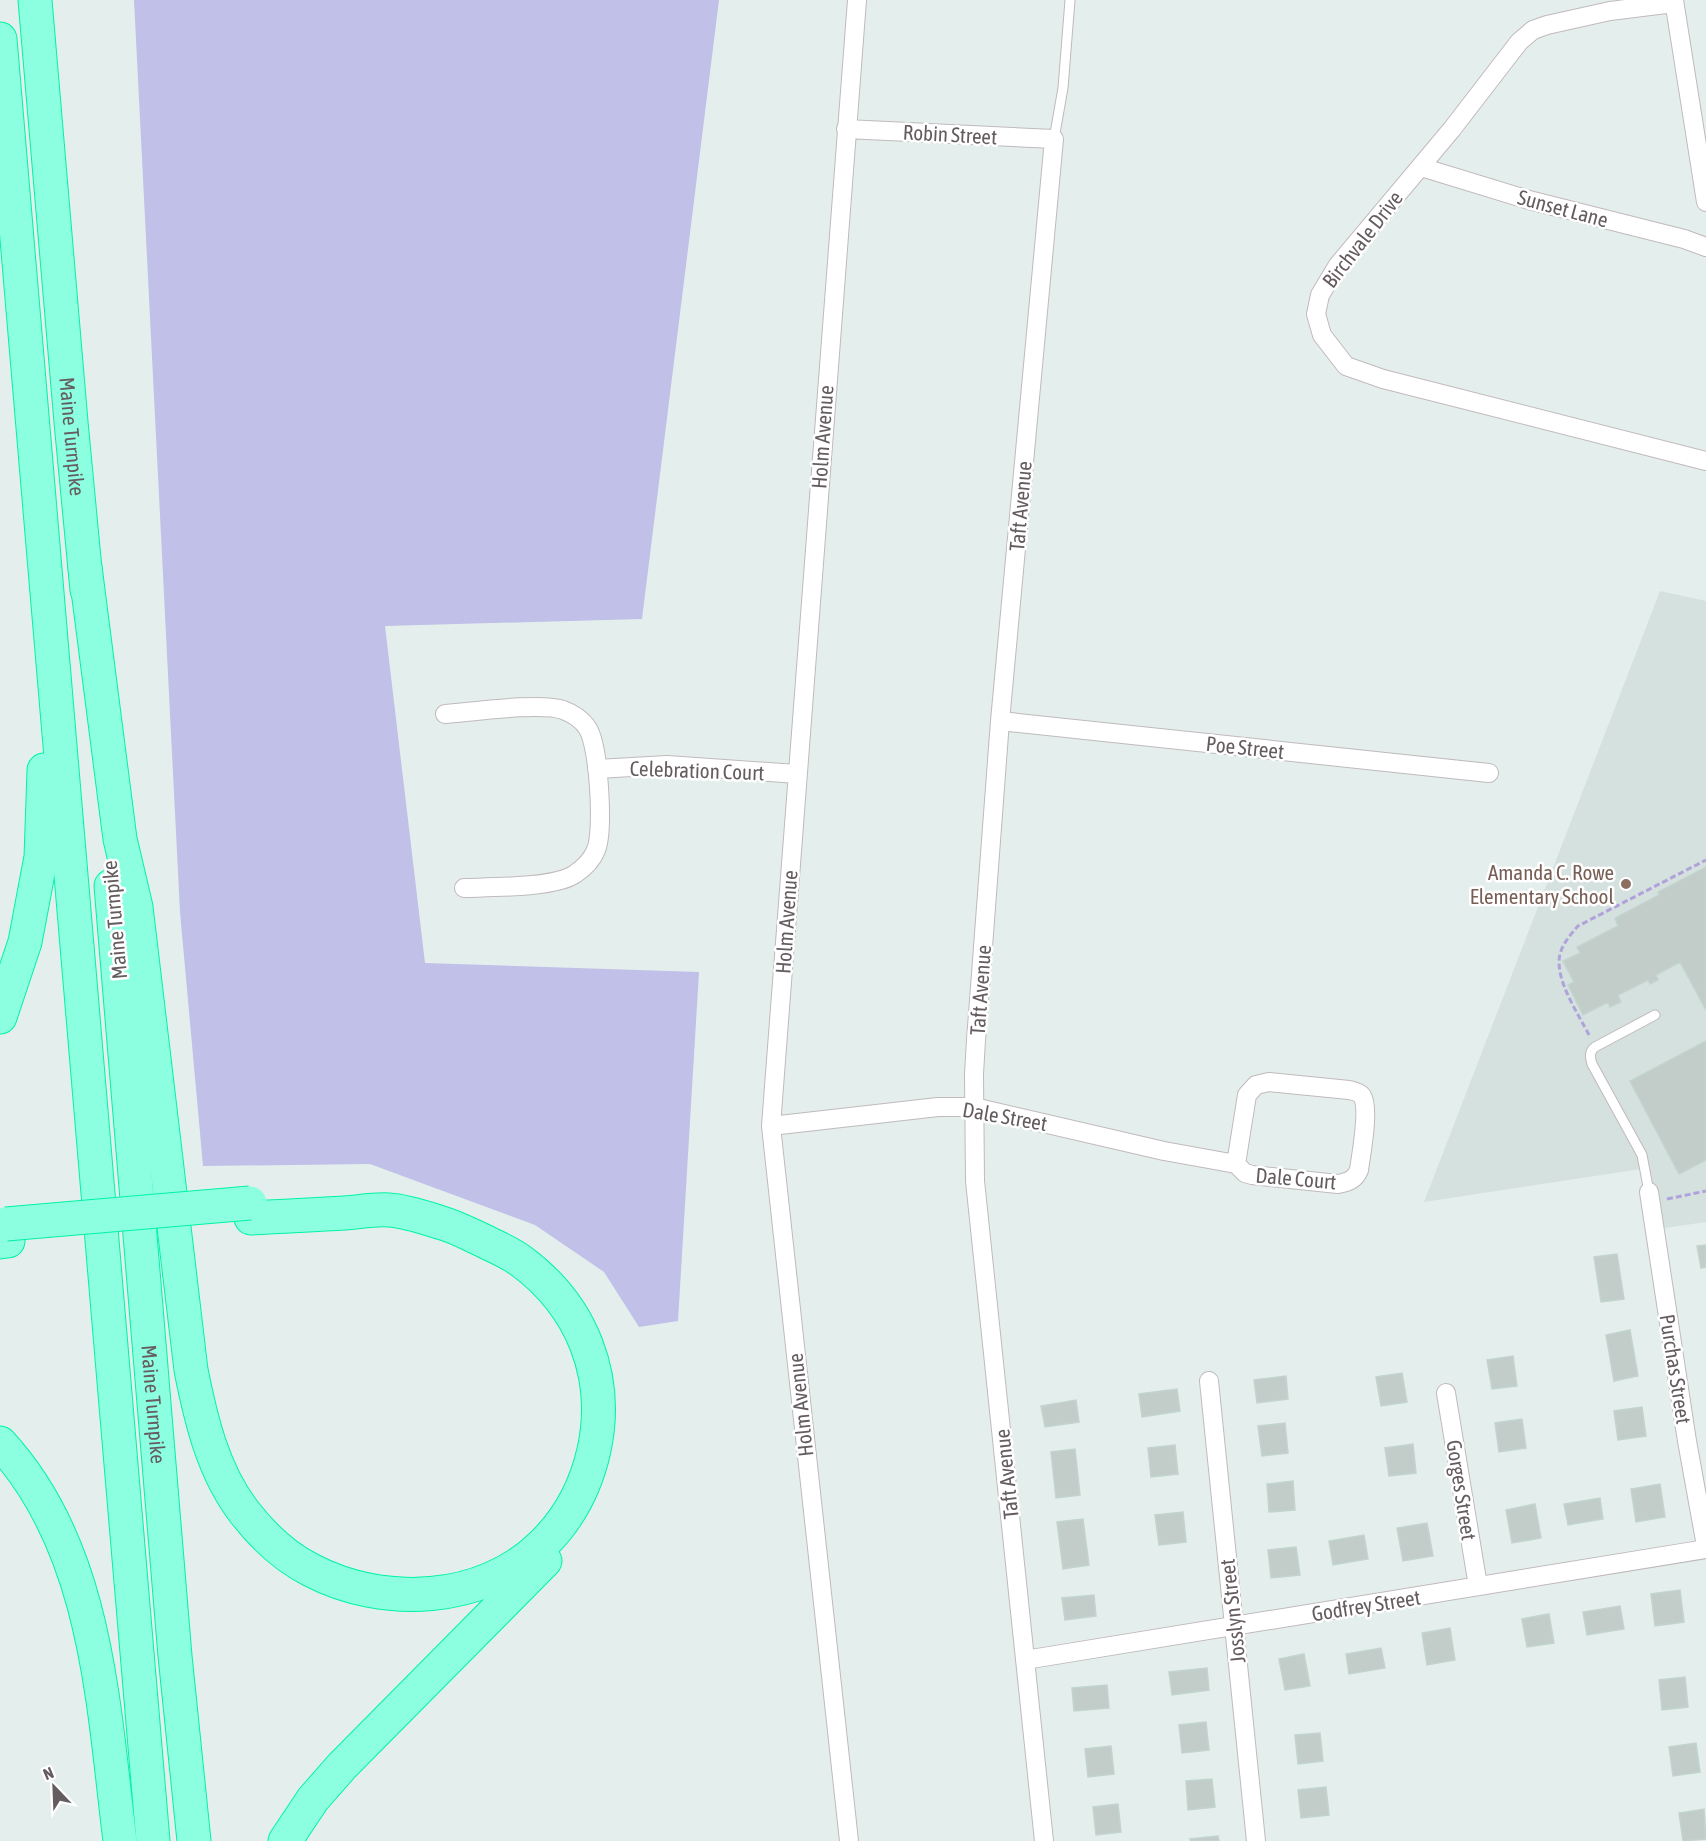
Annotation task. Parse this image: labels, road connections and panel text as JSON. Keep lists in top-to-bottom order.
{
  "streets": {
    "highway": ["Maine Turnpike"],
    "street": [
      "Robin Street",
      "Sunset Lane",
      "Birchvale Drive",
      "Holm Avenue",
      "Taft Avenue",
      "Poe Street",
      "Celebration Court",
      "Dale Street",
      "Dale Court",
      "Purchas Street",
      "Gorges Street",
      "Godfrey Street",
      "Josslyn Street"
    ]
  },
  "crossings": [
    ["Robin Street", "Holm Avenue"],
    ["Robin Street", "Taft Avenue"],
    ["Sunset Lane", "Birchvale Drive"],
    ["Holm Avenue", "Celebration Court"],
    ["Holm Avenue", "Dale Street"],
    ["Taft Avenue", "Poe Street"],
    ["Taft Avenue", "Dale Street"],
    ["Taft Avenue", "Godfrey Street"],
    ["Dale Street", "Dale Court"],
    ["Purchas Street", "Godfrey Street"],
    ["Gorges Street", "Godfrey Street"],
    ["Godfrey Street", "Josslyn Street"]
  ],
  "places": ["Amanda C. Rowe Elementary School"],
  "north": "top left"
}
